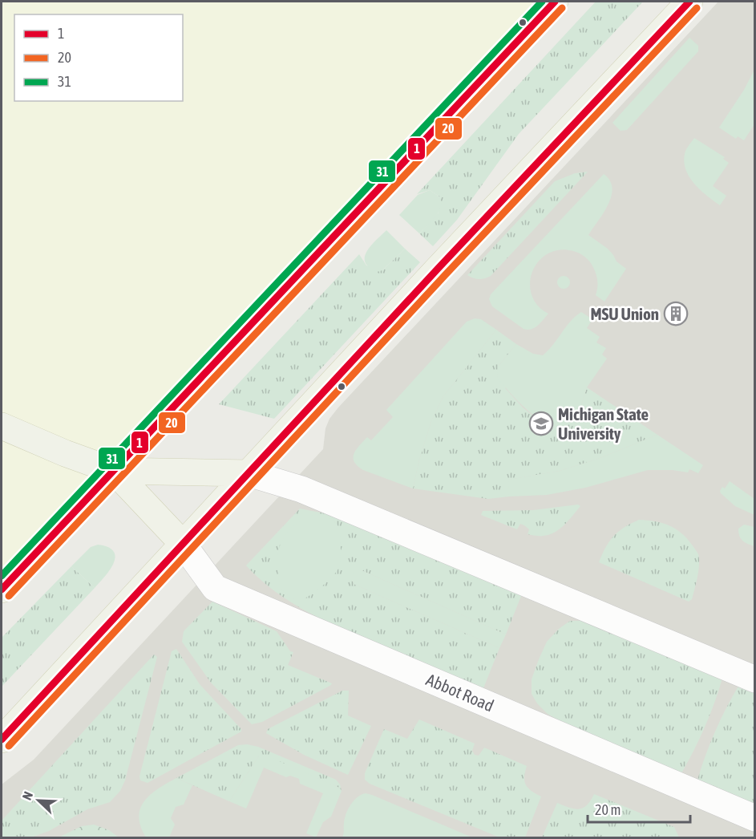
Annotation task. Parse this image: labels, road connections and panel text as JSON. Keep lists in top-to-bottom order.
{
  "streets": {
    "street": ["Abbot Road"]
  },
  "places": {
    "building": ["MSU Union"],
    "school or university": ["Michigan State University"]
  },
  "lines": ["transit line 1", "transit line 31", "transit line 20"],
  "legend": ["1", "20", "31"],
  "scale_bar": "20 m",
  "north": "top left"
}
